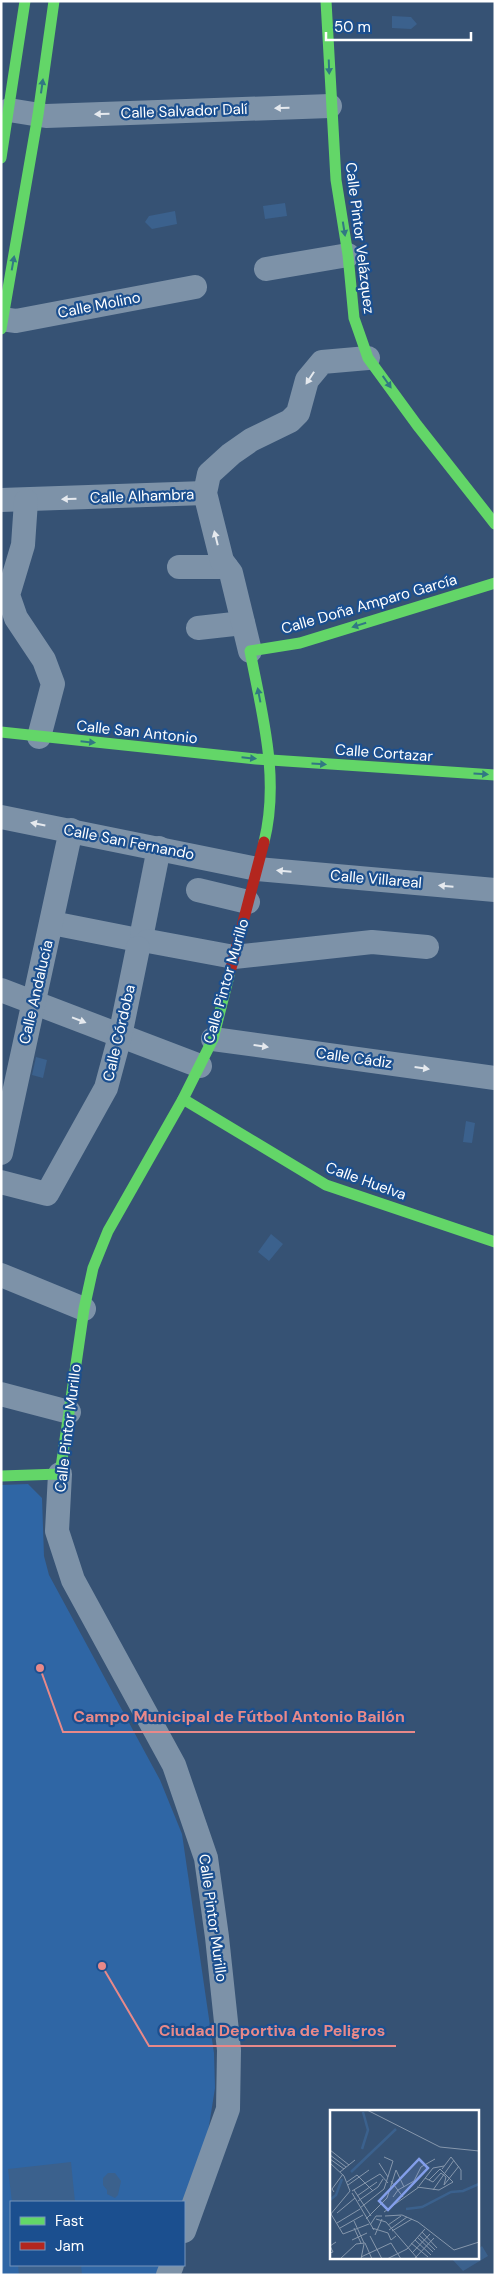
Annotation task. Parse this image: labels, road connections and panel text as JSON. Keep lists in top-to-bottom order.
{
  "streets": {
    "street": [
      "Calle Salvador Dalí",
      "Calle Pintor Velázquez",
      "Calle Molino",
      "Calle Alhambra",
      "Calle Doña Amparo García",
      "Calle San Antonio",
      "Calle Cortazar",
      "Calle San Fernando",
      "Calle Villareal",
      "Calle Pintor Murillo",
      "Calle Andalucía",
      "Calle Córdoba",
      "Calle Cádiz",
      "Calle Huelva"
    ]
  },
  "crossings": [
    ["Calle Salvador Dalí", "Calle Pintor Velázquez"],
    ["Calle Pintor Velázquez", "Calle Alhambra"],
    ["Calle Alhambra", "Calle Pintor Murillo"],
    ["Calle Doña Amparo García", "Calle Pintor Murillo"],
    ["Calle San Antonio", "Calle Cortazar"],
    ["Calle San Antonio", "Calle Pintor Murillo"],
    ["Calle Cortazar", "Calle Pintor Murillo"],
    ["Calle San Fernando", "Calle Villareal"],
    ["Calle San Fernando", "Calle Pintor Murillo"],
    ["Calle San Fernando", "Calle Andalucía"],
    ["Calle San Fernando", "Calle Córdoba"],
    ["Calle Villareal", "Calle Pintor Murillo"],
    ["Calle Pintor Murillo", "Calle Cádiz"],
    ["Calle Pintor Murillo", "Calle Huelva"]
  ],
  "one_way": [
    "Calle Salvador Dalí",
    "Calle Pintor Velázquez",
    "Calle Doña Amparo García",
    "Calle San Antonio",
    "Calle Cortazar"
  ],
  "places": ["Campo Municipal de Fútbol Antonio Bailón", "Ciudad Deportiva de Peligros"],
  "legend": ["Fast", "Jam"],
  "scale_bar": "50 m"
}
